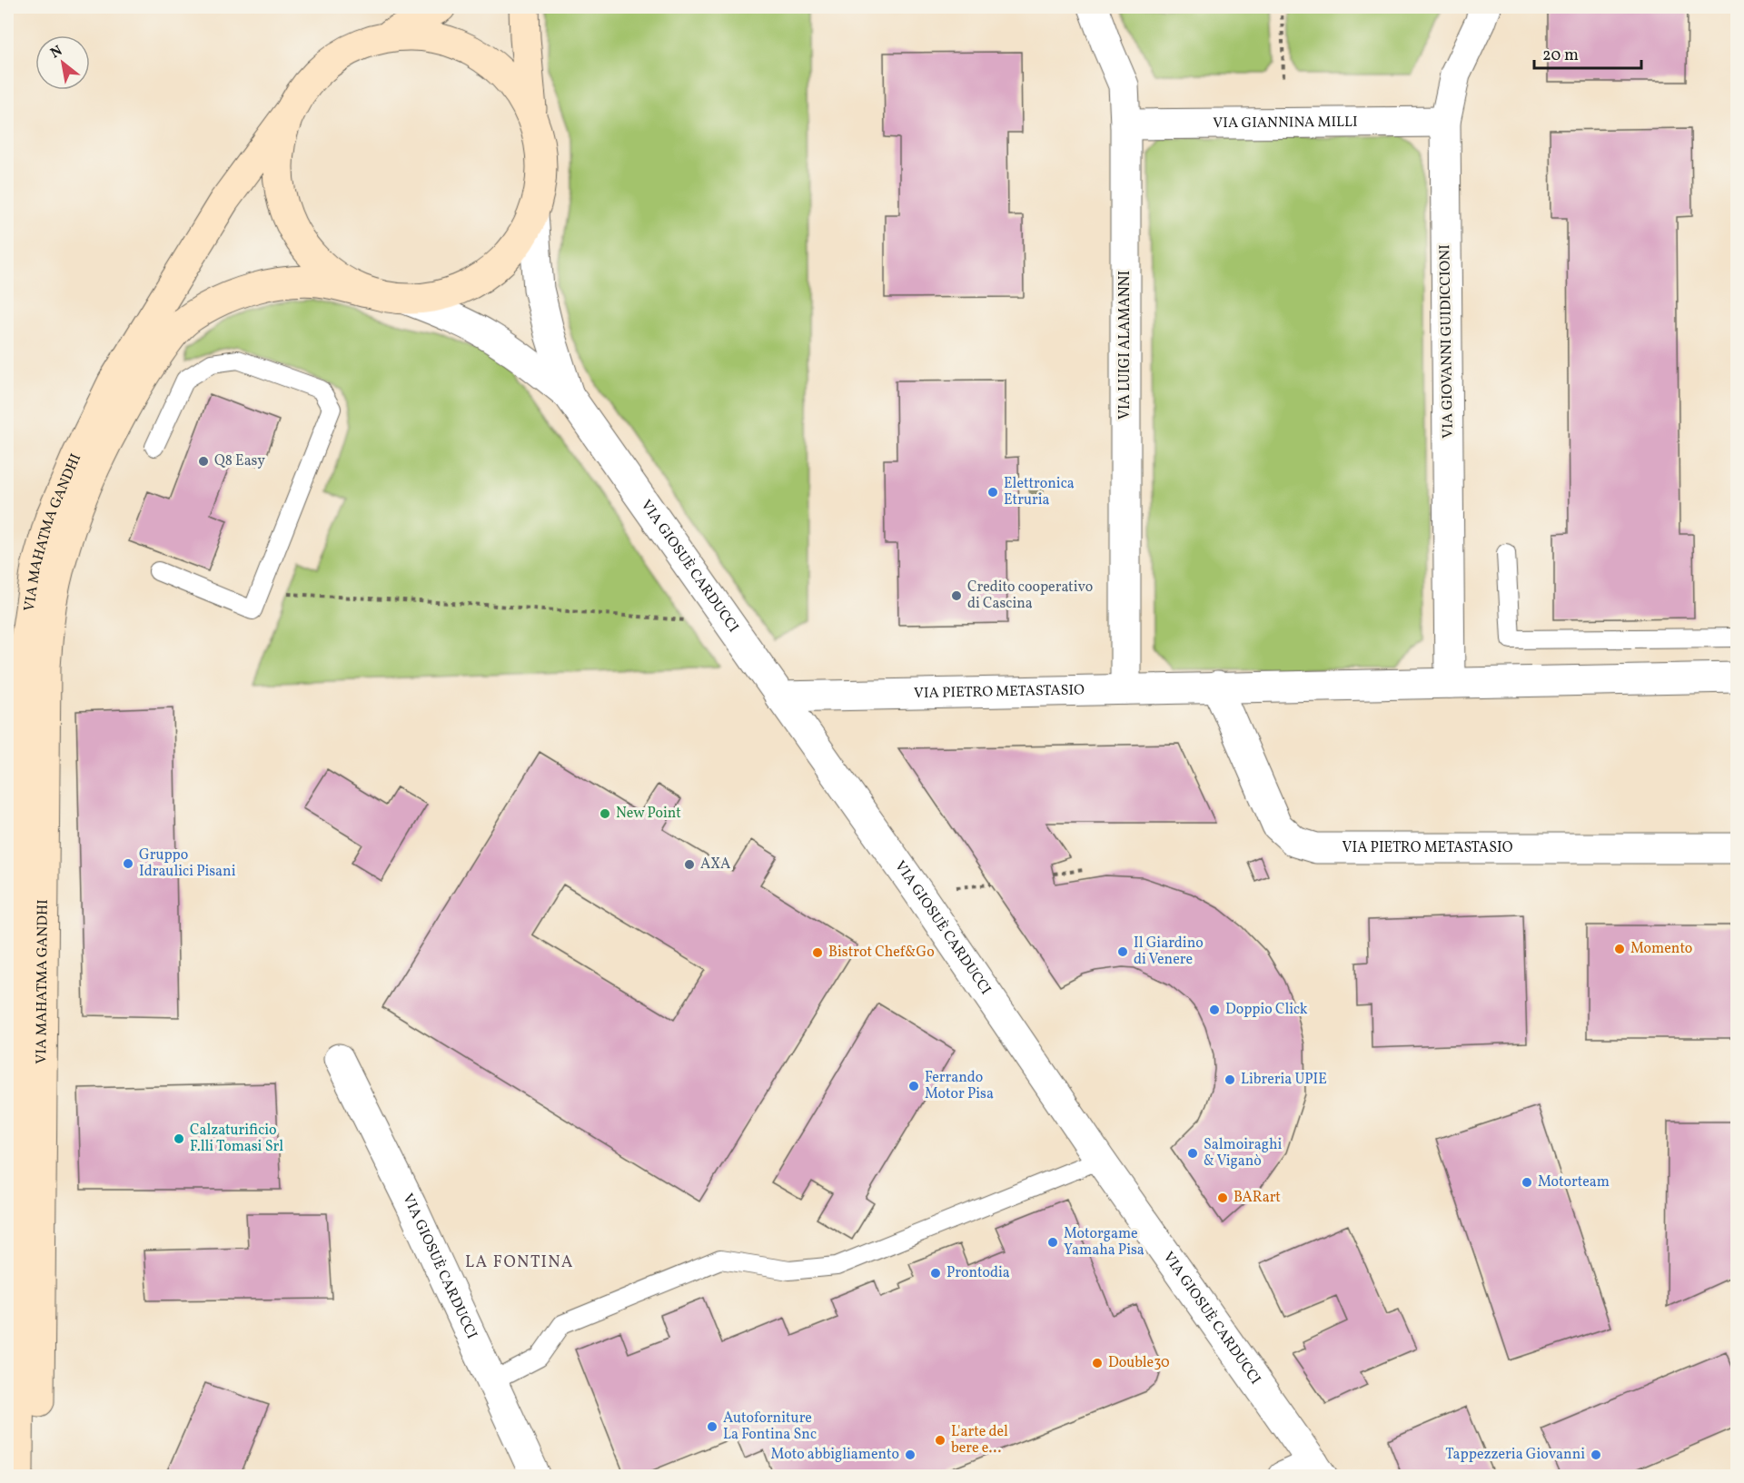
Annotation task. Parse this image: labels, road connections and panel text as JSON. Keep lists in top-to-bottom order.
{
  "streets": {
    "street": [
      "VIA GIANNINA MILLI",
      "VIA GIOVANNI GUIDICCIONI",
      "VIA LUIGI ALAMANNI",
      "VIA MAHATMA GANDHI",
      "VIA GIOSUÈ CARDUCCI",
      "VIA PIETRO METASTASIO"
    ]
  },
  "crossings": [
    ["VIA GIANNINA MILLI", "VIA GIOVANNI GUIDICCIONI"],
    ["VIA GIANNINA MILLI", "VIA LUIGI ALAMANNI"],
    ["VIA GIOVANNI GUIDICCIONI", "VIA PIETRO METASTASIO"],
    ["VIA LUIGI ALAMANNI", "VIA PIETRO METASTASIO"],
    ["VIA MAHATMA GANDHI", "VIA GIOSUÈ CARDUCCI"],
    ["VIA GIOSUÈ CARDUCCI", "VIA PIETRO METASTASIO"]
  ],
  "districts": ["LA FONTINA"],
  "places": [
    "Q8 Easy",
    "Elettronica Etruria",
    "Credito cooperativo di Cascina",
    "New Point",
    "Gruppo Idraulici Pisani",
    "AXA",
    "Momento",
    "Il Giardino di Venere",
    "Bistrot Chef&Go",
    "Doppio Click",
    "Libreria UPIE",
    "Ferrando Motor Pisa",
    "Calzaturificio F.lli Tomasi Srl",
    "Salmoiraghi & Viganò",
    "Motorteam",
    "BARart",
    "Motorgame Yamaha Pisa",
    "Prontodia",
    "Double30",
    "Autoforniture La Fontina Snc",
    "L'arte del bere e...",
    "Moto abbigliamento",
    "Tappezzeria Giovanni"
  ],
  "scale_bar": "20 m",
  "north": "top left"
}
